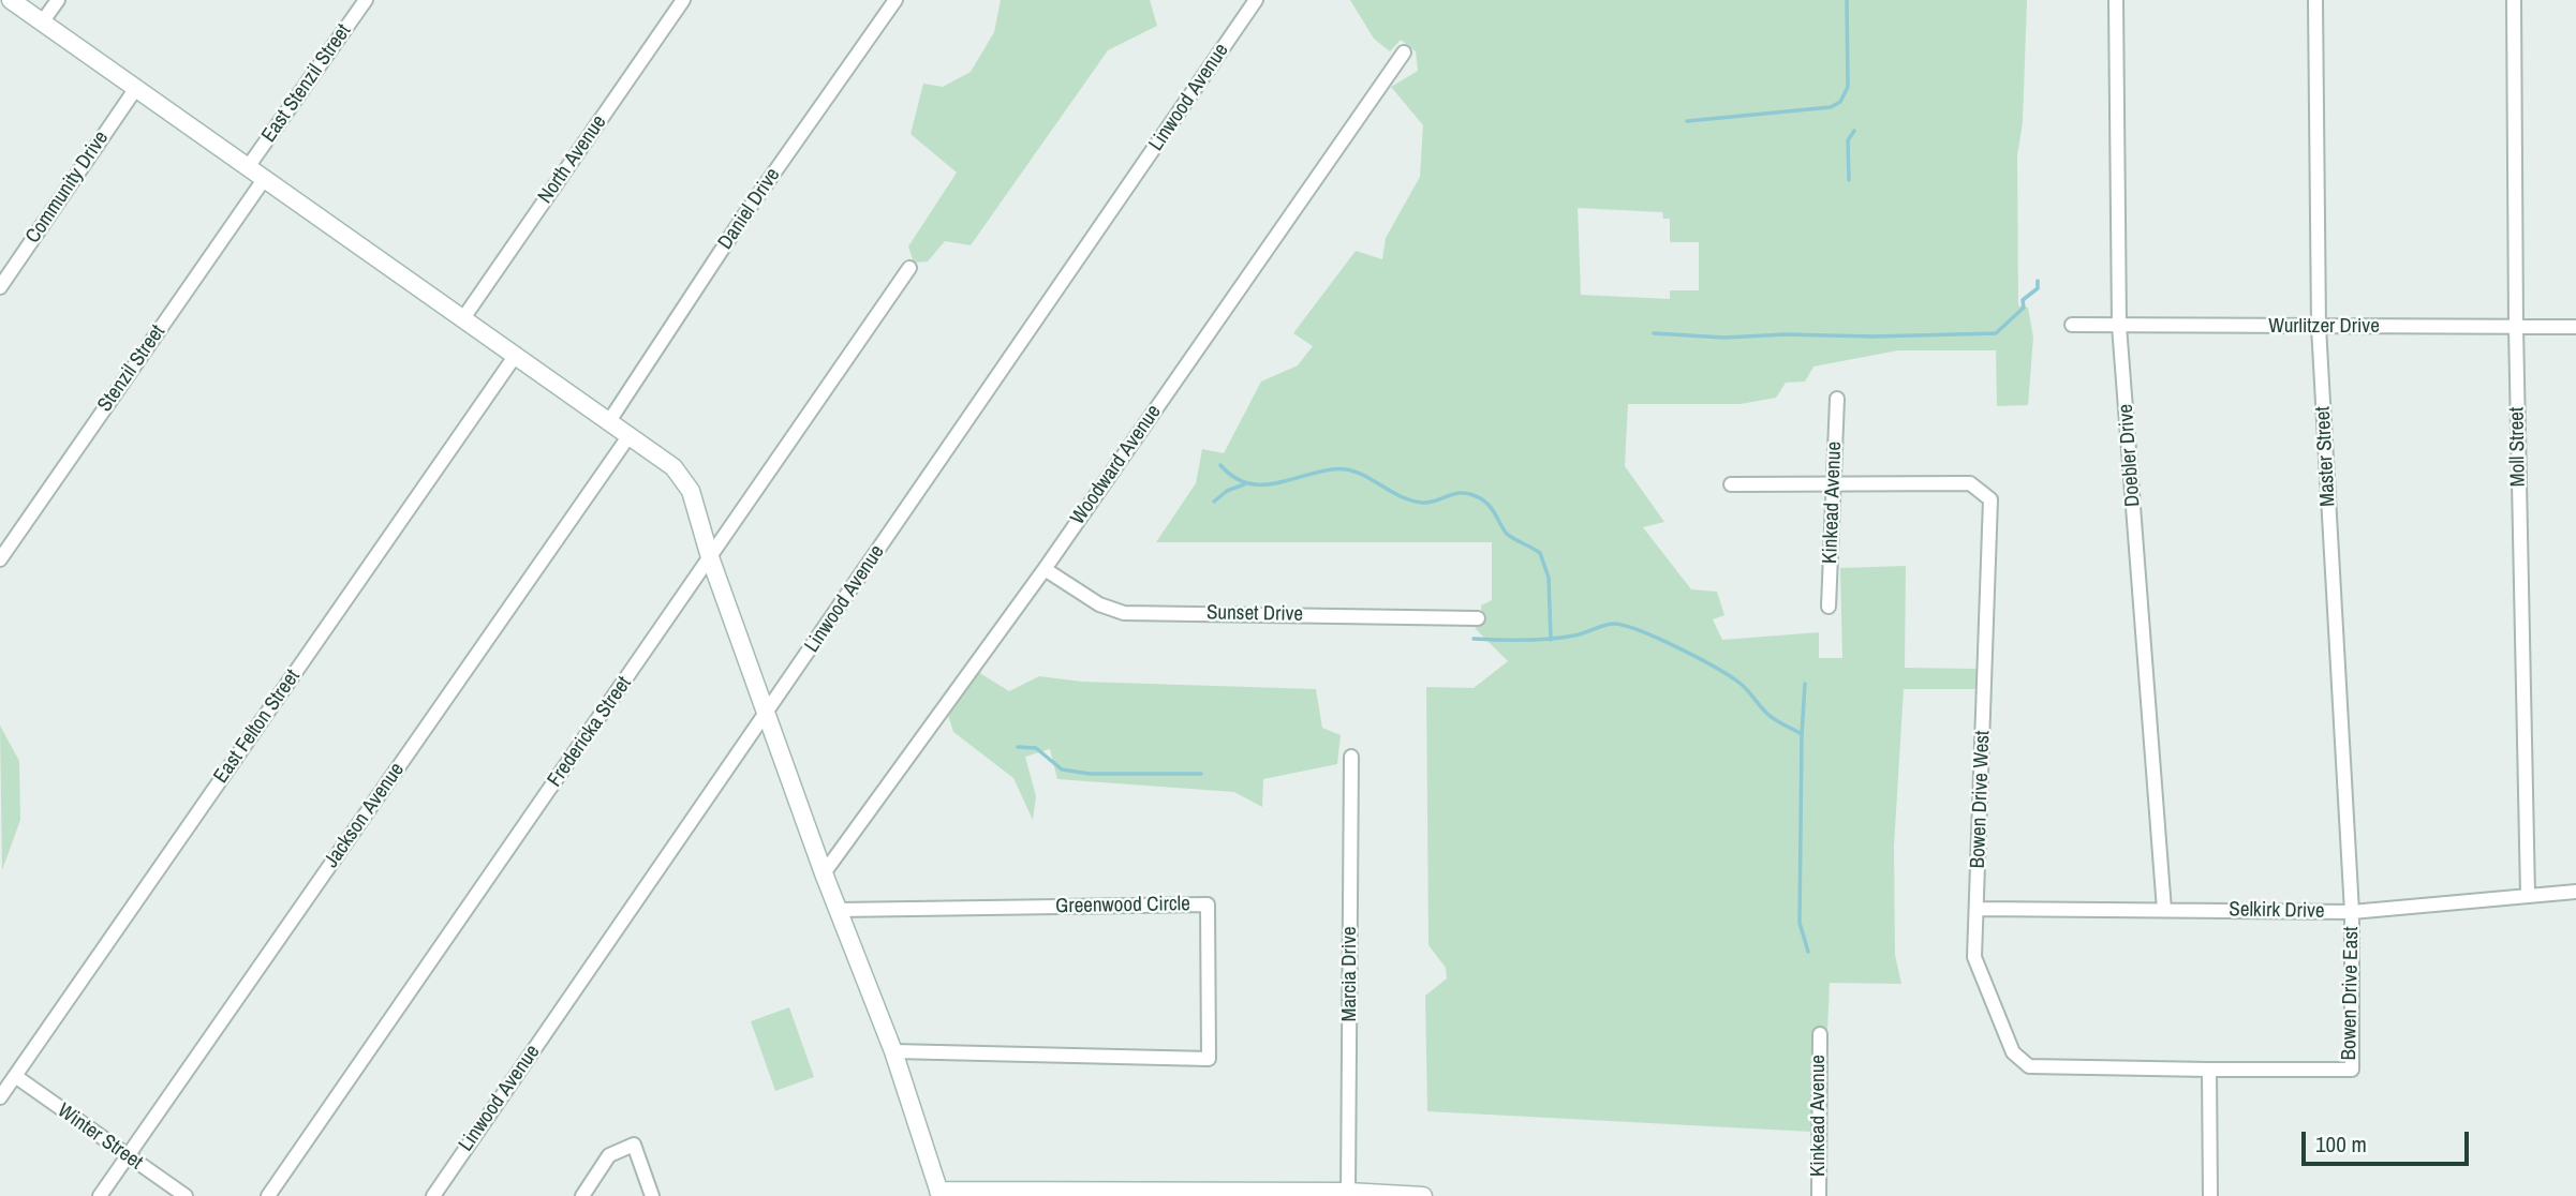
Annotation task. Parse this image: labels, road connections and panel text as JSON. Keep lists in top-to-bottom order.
{
  "streets": {
    "street": [
      "East Stenzil Street",
      "Linwood Avenue",
      "North Avenue",
      "Community Drive",
      "Daniel Drive",
      "Wurlitzer Drive",
      "Stenzil Street",
      "Moll Street",
      "Doebler Drive",
      "Master Street",
      "Woodward Avenue",
      "Kinkead Avenue",
      "Sunset Drive",
      "East Felton Street",
      "Fredericka Street",
      "Bowen Drive West",
      "Jackson Avenue",
      "Greenwood Circle",
      "Selkirk Drive",
      "Marcia Drive",
      "Bowen Drive East",
      "Winter Street"
    ]
  },
  "crossings": [
    ["Wurlitzer Drive", "Moll Street"],
    ["Wurlitzer Drive", "Doebler Drive"],
    ["Wurlitzer Drive", "Master Street"],
    ["Moll Street", "Selkirk Drive"],
    ["Doebler Drive", "Selkirk Drive"],
    ["Master Street", "Selkirk Drive"],
    ["Master Street", "Bowen Drive East"],
    ["Woodward Avenue", "Sunset Drive"],
    ["Kinkead Avenue", "Bowen Drive West"],
    ["East Felton Street", "Winter Street"],
    ["Bowen Drive West", "Selkirk Drive"],
    ["Bowen Drive West", "Bowen Drive East"],
    ["Jackson Avenue", "Winter Street"],
    ["Selkirk Drive", "Bowen Drive East"]
  ],
  "scale_bar": "100 m"
}
